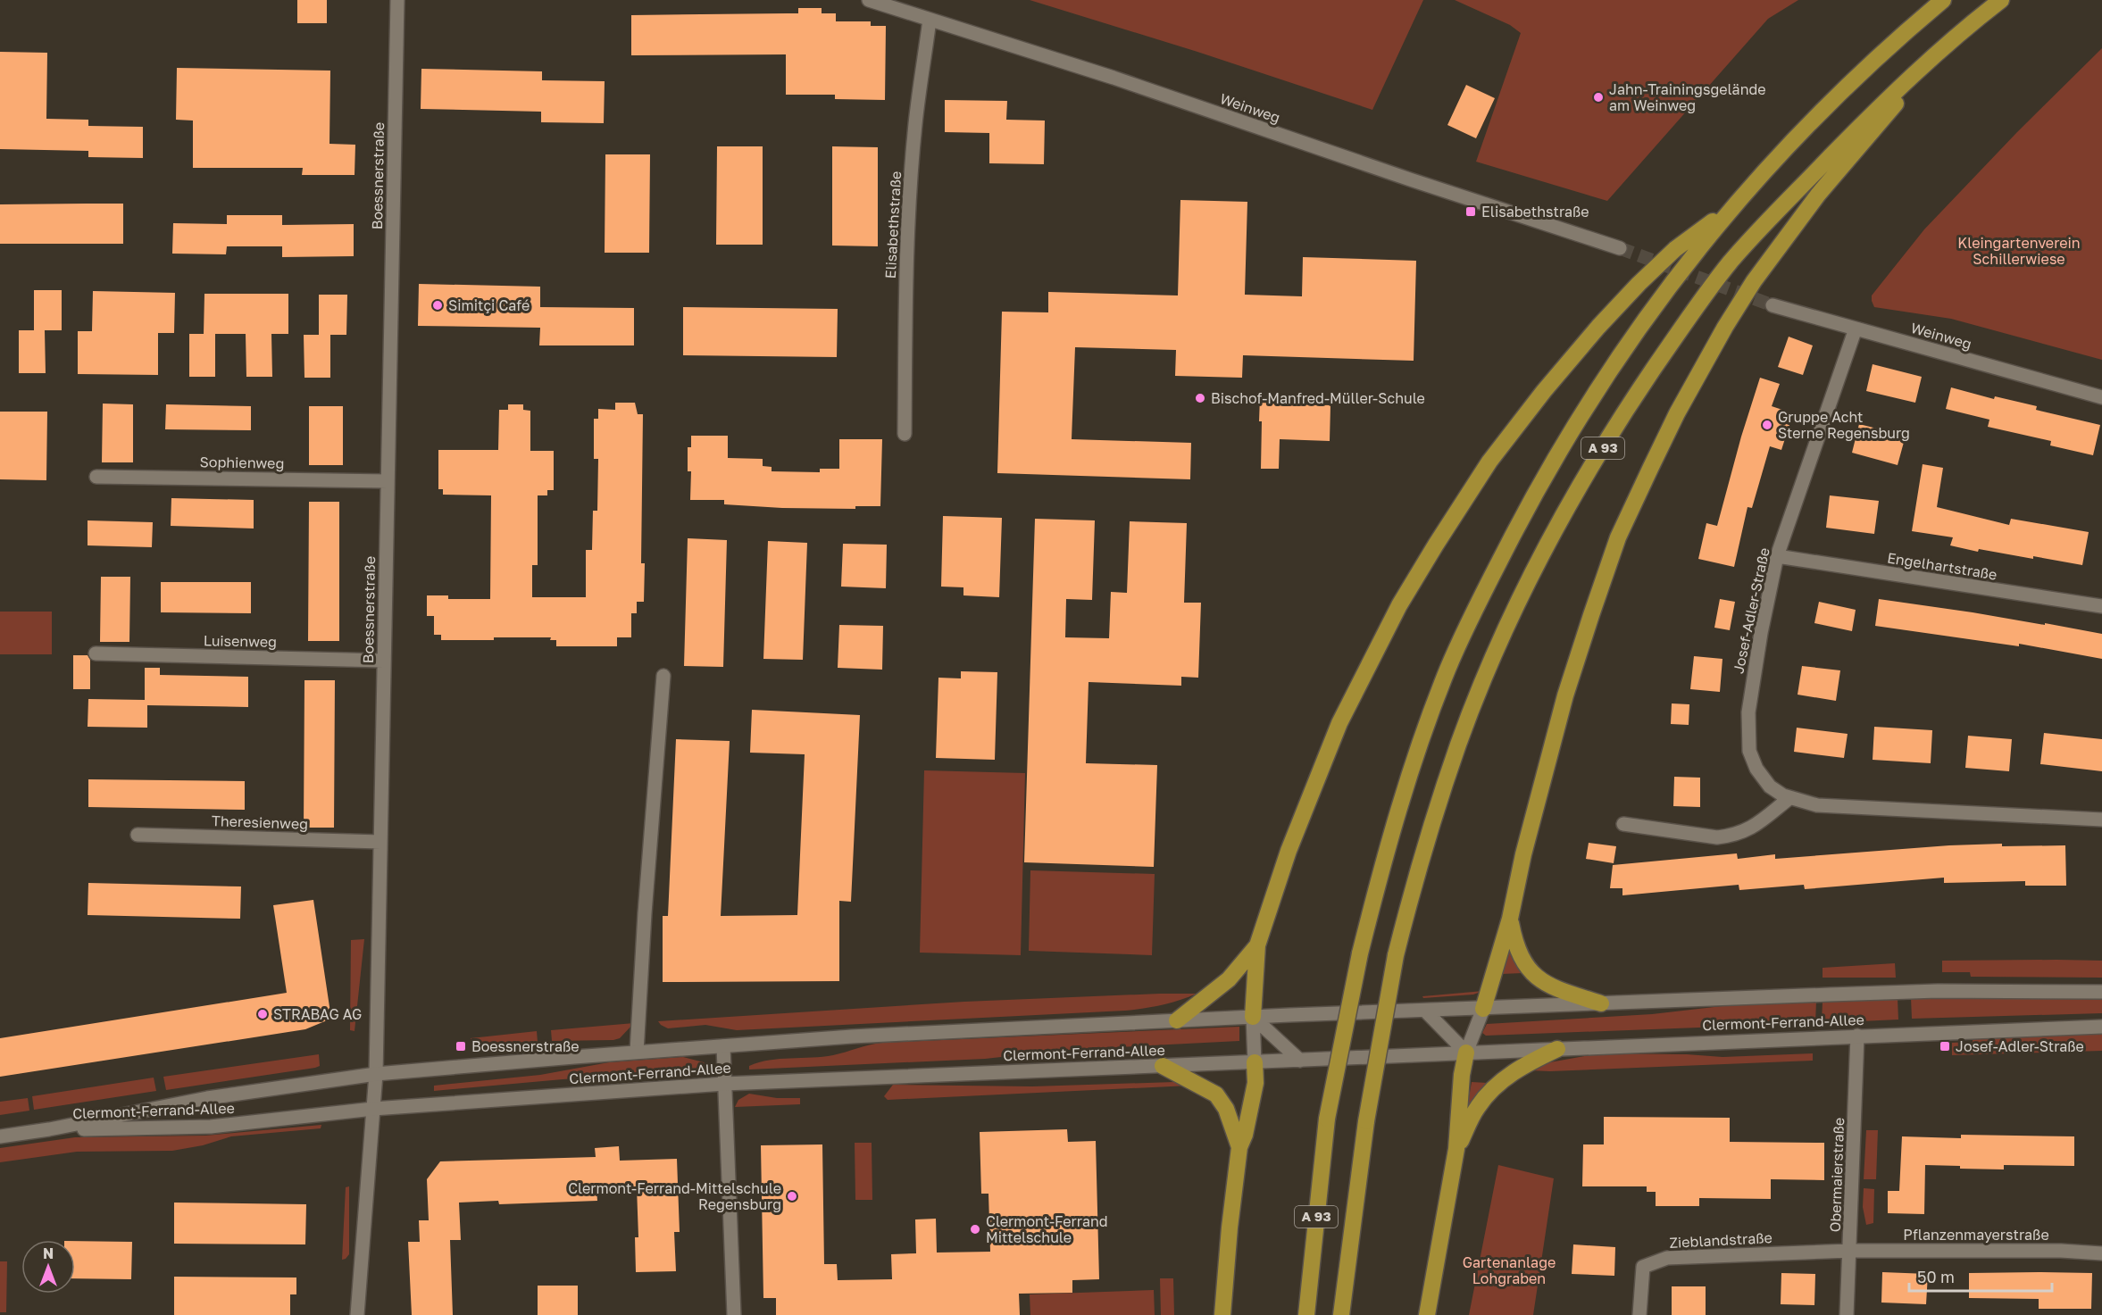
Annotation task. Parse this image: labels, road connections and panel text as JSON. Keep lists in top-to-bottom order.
{
  "streets": {
    "highway": ["A 93"],
    "street": [
      "Weinweg",
      "Boessnerstraße",
      "Elisabethstraße",
      "Sophienweg",
      "Engelhartstraße",
      "Josef-Adler-Straße",
      "Luisenweg",
      "Theresienweg",
      "Clermont-Ferrand-Allee",
      "Obermaierstraße",
      "Pflanzenmayerstraße",
      "Zieblandstraße"
    ]
  },
  "crossings": [
    ["Weinweg", "Elisabethstraße"],
    ["Weinweg", "Josef-Adler-Straße"],
    ["Boessnerstraße", "Sophienweg"],
    ["Boessnerstraße", "Luisenweg"],
    ["Boessnerstraße", "Theresienweg"],
    ["Boessnerstraße", "Clermont-Ferrand-Allee"],
    ["Engelhartstraße", "Josef-Adler-Straße"],
    ["Clermont-Ferrand-Allee", "Obermaierstraße"],
    ["Obermaierstraße", "Pflanzenmayerstraße"],
    ["Obermaierstraße", "Zieblandstraße"],
    ["Pflanzenmayerstraße", "Zieblandstraße"]
  ],
  "parks": ["Kleingartenverein Schillerwiese", "Gartenanlage Lohgraben"],
  "places": {
    "other": [
      "Jahn-Trainingsgelände am Weinweg",
      "Simitçi Café",
      "Bischof-Manfred-Müller-Schule",
      "Gruppe Acht Sterne Regensburg",
      "STRABAG AG",
      "Clermont-Ferrand-Mittelschule Regensburg",
      "Clermont-Ferrand Mittelschule"
    ],
    "transit": ["Elisabethstraße", "Boessnerstraße", "Josef-Adler-Straße"]
  },
  "scale_bar": "50 m",
  "north": "top"
}
